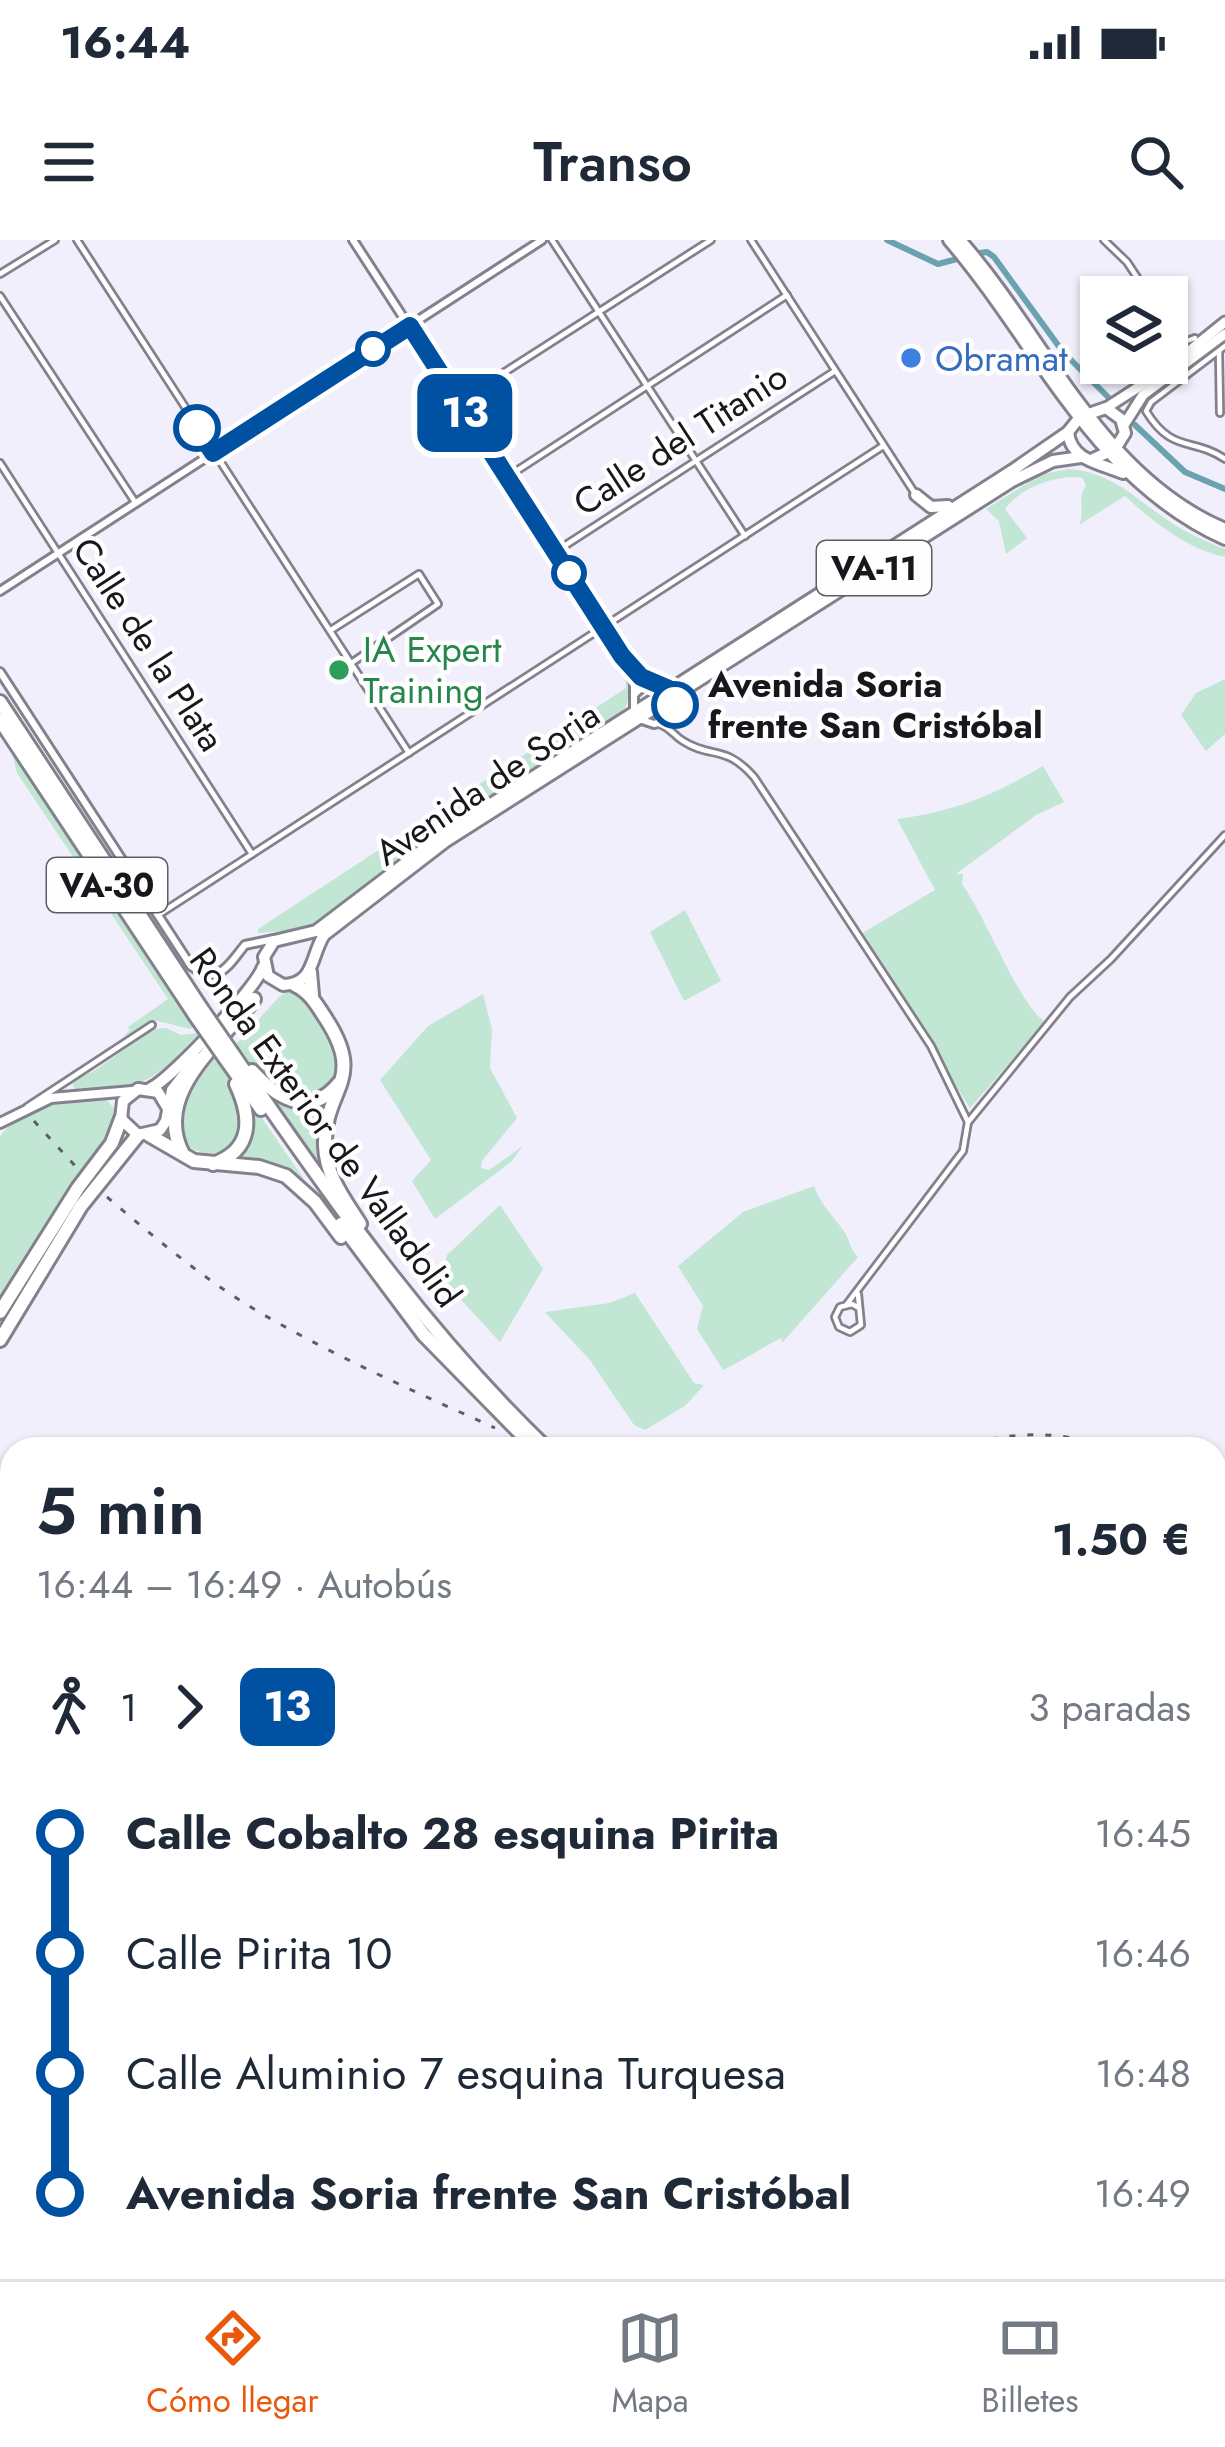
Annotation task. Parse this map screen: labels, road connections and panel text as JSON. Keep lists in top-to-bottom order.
{
  "streets": {
    "highway": [
      "VA-11",
      "Avenida de Soria",
      "VA-30",
      "Ronda Exterior de Valladolid"
    ],
    "street": ["Calle del Titanio", "Calle de la Plata"]
  },
  "crossings": [
    ["VA-11", "Avenida de Soria"]
  ],
  "places": ["Obramat", "IA Expert Training", "Avenida Soria frente San Cristóbal"],
  "lines": ["bus line 13"],
  "page": {
    "status": "16:44",
    "header": "Transo",
    "on_map": "13",
    "heading": ["5 min", "16:44 – 16:49 · Autobús", "1.50 €"],
    "legs": ["1", "13", "3 paradas"],
    "list": [
      {
        "name": "Calle Cobalto 28 esquina Pirita",
        "value": "16:45"
      },
      {
        "name": "Calle Pirita 10",
        "value": "16:46"
      },
      {
        "name": "Calle Aluminio 7 esquina Turquesa",
        "value": "16:48"
      },
      {
        "name": "Avenida Soria frente San Cristóbal",
        "value": "16:49"
      }
    ],
    "tabs": ["Cómo llegar", "Mapa", "Billetes"]
  }
}
